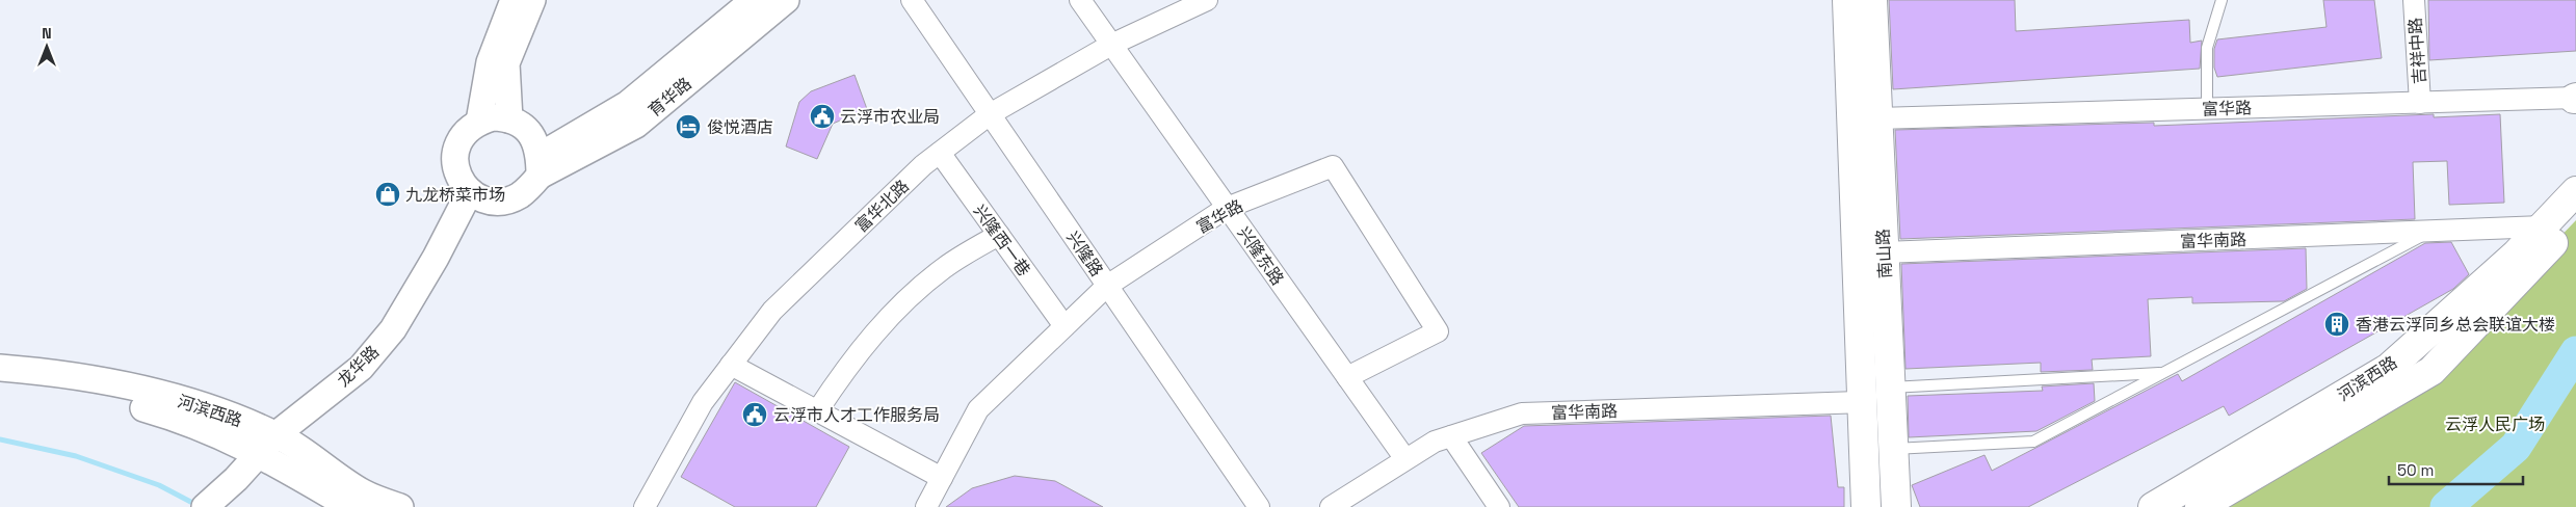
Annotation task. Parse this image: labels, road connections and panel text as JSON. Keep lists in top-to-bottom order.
{
  "streets": {
    "main road": ["南山路", "河滨西路"],
    "street": [
      "吉祥中路",
      "育华路",
      "富华路",
      "富华北路",
      "兴隆西一巷",
      "富华南路",
      "兴隆路",
      "兴隆东路",
      "龙华路"
    ]
  },
  "crossings": [
    ["吉祥中路", "富华路"],
    ["育华路", "龙华路"],
    ["富华路", "兴隆西一巷"],
    ["富华路", "兴隆路"],
    ["富华路", "南山路"],
    ["富华路", "兴隆东路"],
    ["富华北路", "兴隆西一巷"],
    ["富华北路", "兴隆路"],
    ["富华北路", "兴隆东路"],
    ["富华南路", "南山路"],
    ["富华南路", "兴隆东路"],
    ["富华南路", "河滨西路"],
    ["龙华路", "河滨西路"]
  ],
  "parks": ["云浮人民广场"],
  "places": {
    "public building": ["云浮市农业局", "云浮市人才工作服务局"],
    "hotel": ["俊悦酒店"],
    "shop": ["九龙桥菜市场"],
    "building": ["香港云浮同乡总会联谊大楼"]
  },
  "scale_bar": "50 m",
  "north": "top"
}
